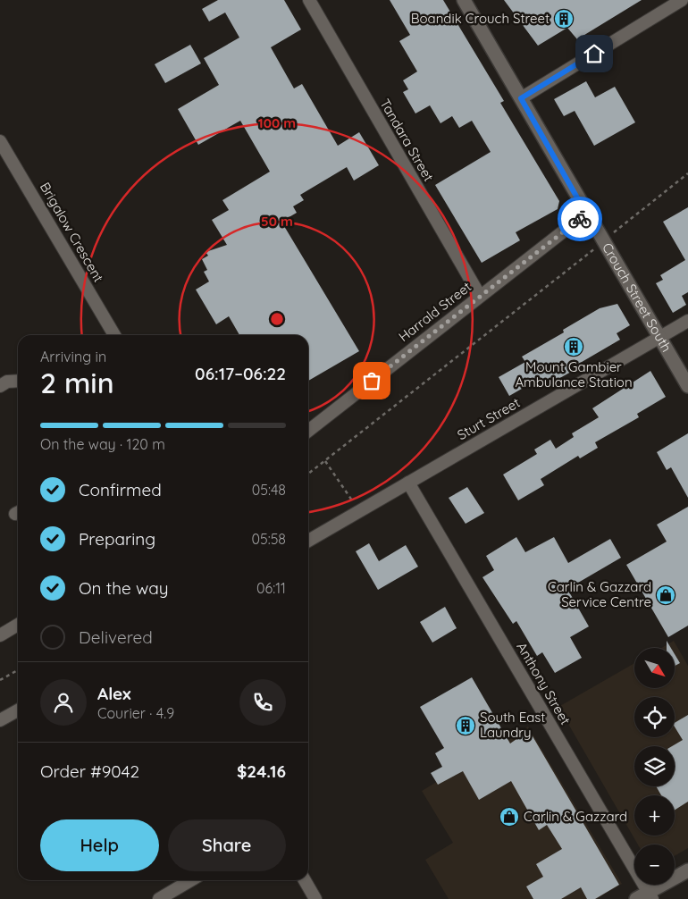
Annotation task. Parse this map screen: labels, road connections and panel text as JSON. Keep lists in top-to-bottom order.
{
  "streets": {
    "street": [
      "Tandara Street",
      "Brigalow Crescent",
      "Crouch Street South",
      "Harrald Street",
      "Sturt Street",
      "Anthony Street"
    ]
  },
  "crossings": [
    ["Tandara Street", "Harrald Street"],
    ["Crouch Street South", "Harrald Street"],
    ["Crouch Street South", "Sturt Street"],
    ["Sturt Street", "Anthony Street"]
  ],
  "places": {
    "building": ["Boandik Crouch Street", "Mount Gambier Ambulance Station", "South East Laundry"],
    "shop": ["Carlin & Gazzard Service Centre", "Carlin & Gazzard"]
  },
  "north": "bottom right",
  "page": {
    "heading": ["2 min", "Arriving in", "06:17–06:22"],
    "panel": [
      "Alex",
      "Courier · 4.9",
      "Order #9042",
      "$24.16"
    ],
    "bar": "On the way · 120 m",
    "list": [
      ["Confirmed", "05:48"],
      ["Preparing", "05:58"],
      ["On the way", "06:11"],
      "Delivered"
    ],
    "map_buttons": ["+", "−"],
    "buttons": ["Help", "Share"]
  },
  "rings": ["100 m", "50 m"]
}
